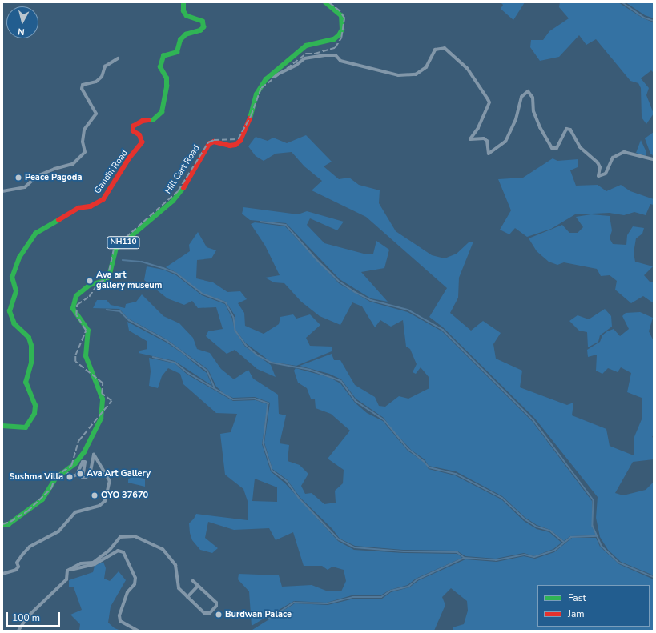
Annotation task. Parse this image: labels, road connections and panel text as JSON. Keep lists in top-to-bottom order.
{
  "streets": {
    "main road": ["Hill Cart Road", "Gandhi Road", "NH110"]
  },
  "places": [
    "Peace Pagoda",
    "Ava art gallery museum",
    "Ava Art Gallery",
    "Sushma Villa",
    "OYO 37670",
    "Burdwan Palace"
  ],
  "legend": ["Fast", "Jam"],
  "scale_bar": "100 m",
  "north": "bottom"
}
